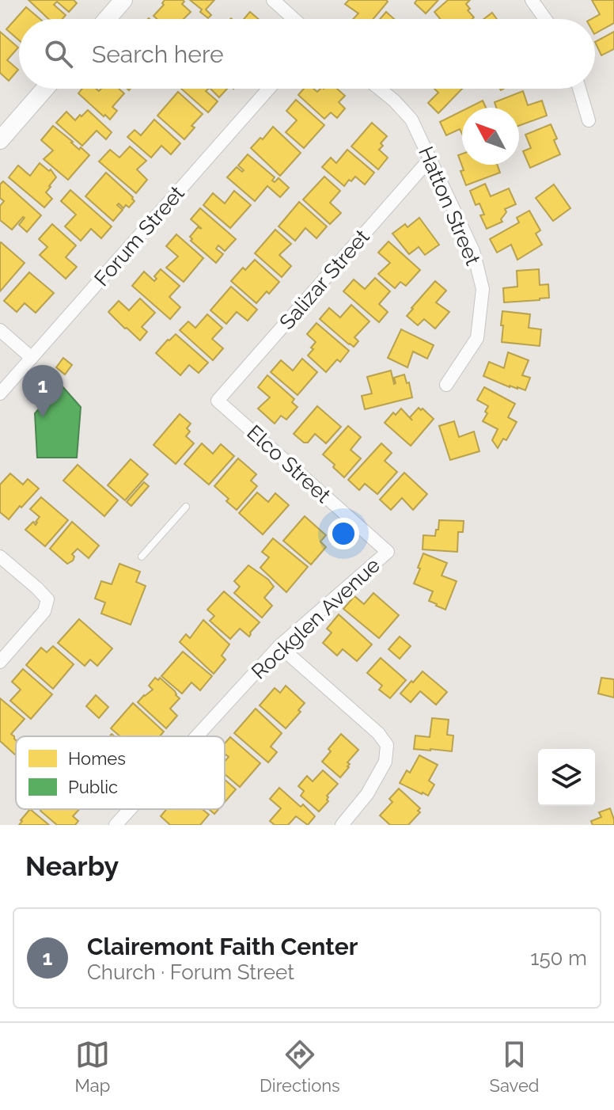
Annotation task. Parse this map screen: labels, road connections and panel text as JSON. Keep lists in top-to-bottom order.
{
  "streets": {
    "street": [
      "Hatton Street",
      "Forum Street",
      "Salizar Street",
      "Elco Street",
      "Rockglen Avenue"
    ]
  },
  "crossings": [
    ["Hatton Street", "Salizar Street"],
    ["Salizar Street", "Elco Street"],
    ["Elco Street", "Rockglen Avenue"]
  ],
  "legend": ["Homes", "Public"],
  "north": "top left",
  "page": {
    "search": "Search here",
    "pins": "1",
    "heading": "Nearby",
    "list": [
      {
        "mark": "1",
        "name": "Clairemont Faith Center",
        "note": "Church · Forum Street",
        "value": "150 m"
      }
    ],
    "nav": ["Map", "Directions", "Saved"]
  }
}
